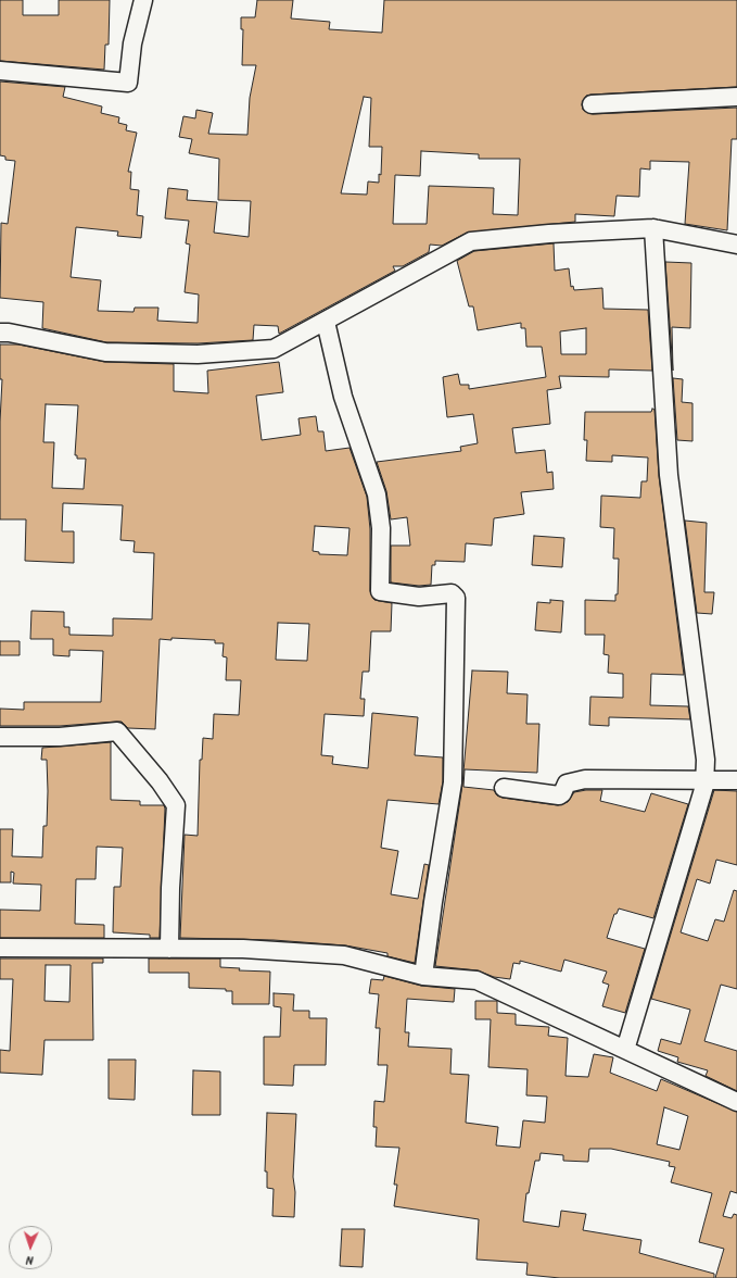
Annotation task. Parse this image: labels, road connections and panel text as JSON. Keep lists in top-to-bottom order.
{
  "north": "bottom"
}
